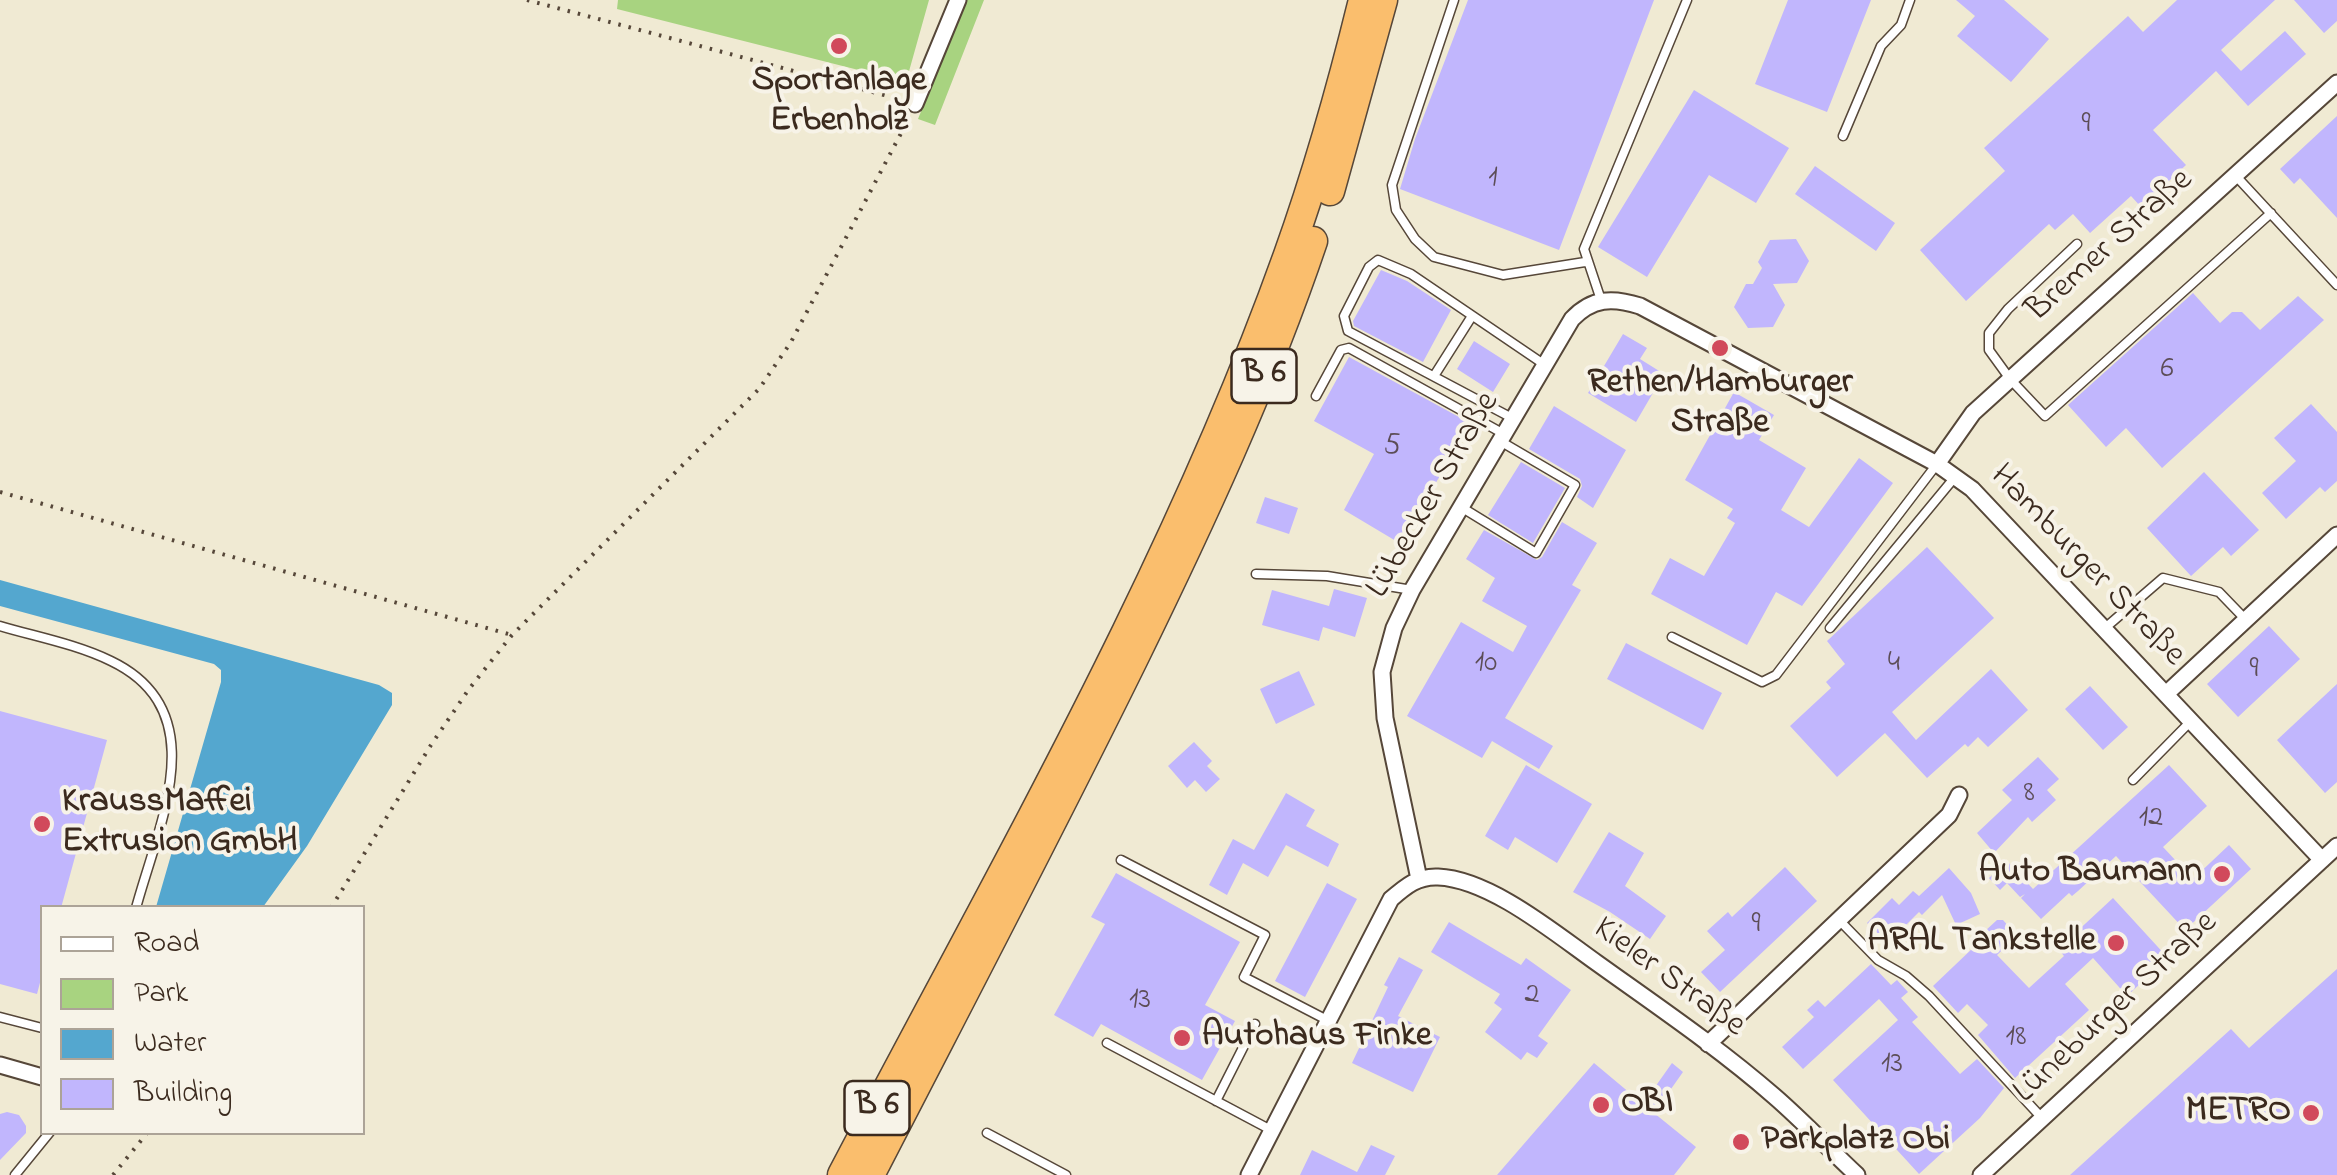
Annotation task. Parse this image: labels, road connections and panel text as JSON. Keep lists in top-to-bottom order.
{
  "streets": {
    "highway": ["B 6"],
    "street": [
      "Bremer Straße",
      "Lübecker Straße",
      "Hamburger Straße",
      "Kieler Straße",
      "Lüneburger Straße"
    ]
  },
  "crossings": [
    ["Bremer Straße", "Hamburger Straße"],
    ["Lübecker Straße", "Hamburger Straße"],
    ["Lübecker Straße", "Kieler Straße"],
    ["Hamburger Straße", "Lüneburger Straße"]
  ],
  "places": [
    "Sportanlage Erbenholz",
    "Rethen/Hamburger Straße",
    "KraussMaffei Extrusion GmbH",
    "Auto Baumann",
    "ARAL Tankstelle",
    "Autohaus Finke",
    "OBI",
    "METRO",
    "Parkplatz Obi"
  ],
  "house_numbers": [
    "9",
    "1",
    "6",
    "5",
    "10",
    "4",
    "9",
    "8",
    "12",
    "9",
    "2",
    "13",
    "18",
    "13"
  ],
  "legend": [
    "Road",
    "Park",
    "Water",
    "Building"
  ]
}
